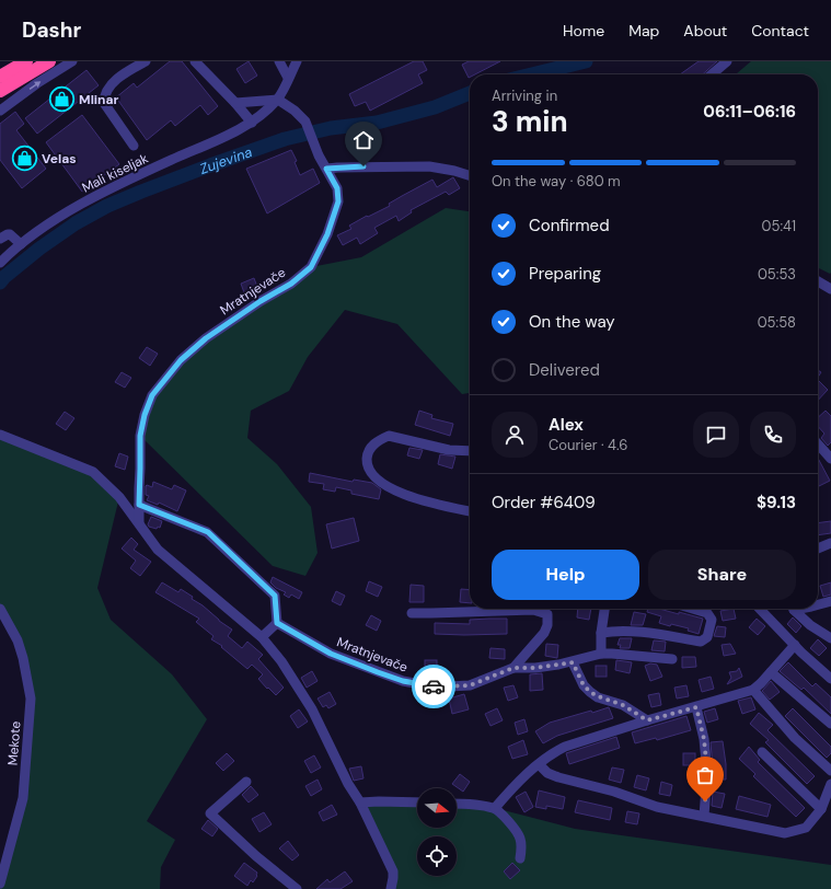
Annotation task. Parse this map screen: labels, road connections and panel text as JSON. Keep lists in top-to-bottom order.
{
  "streets": {
    "street": ["Mali kiseljak", "Mratnjevače", "Mekote"]
  },
  "crossings": [
    ["Mali kiseljak", "Mratnjevače"]
  ],
  "water": ["Zujevina"],
  "places": {
    "shop": ["Mlinar", "Velas"]
  },
  "north": "right",
  "page": {
    "header": "Dashr",
    "nav": [
      "Home",
      "Map",
      "About",
      "Contact"
    ],
    "heading": ["3 min", "Arriving in", "06:11–06:16"],
    "panel": [
      "Alex",
      "Courier · 4.6",
      "Order #6409",
      "$9.13"
    ],
    "bar": "On the way · 680 m",
    "list": [
      ["Confirmed", "05:41"],
      ["Preparing", "05:53"],
      ["On the way", "05:58"],
      "Delivered"
    ],
    "buttons": ["Help", "Share"]
  }
}
